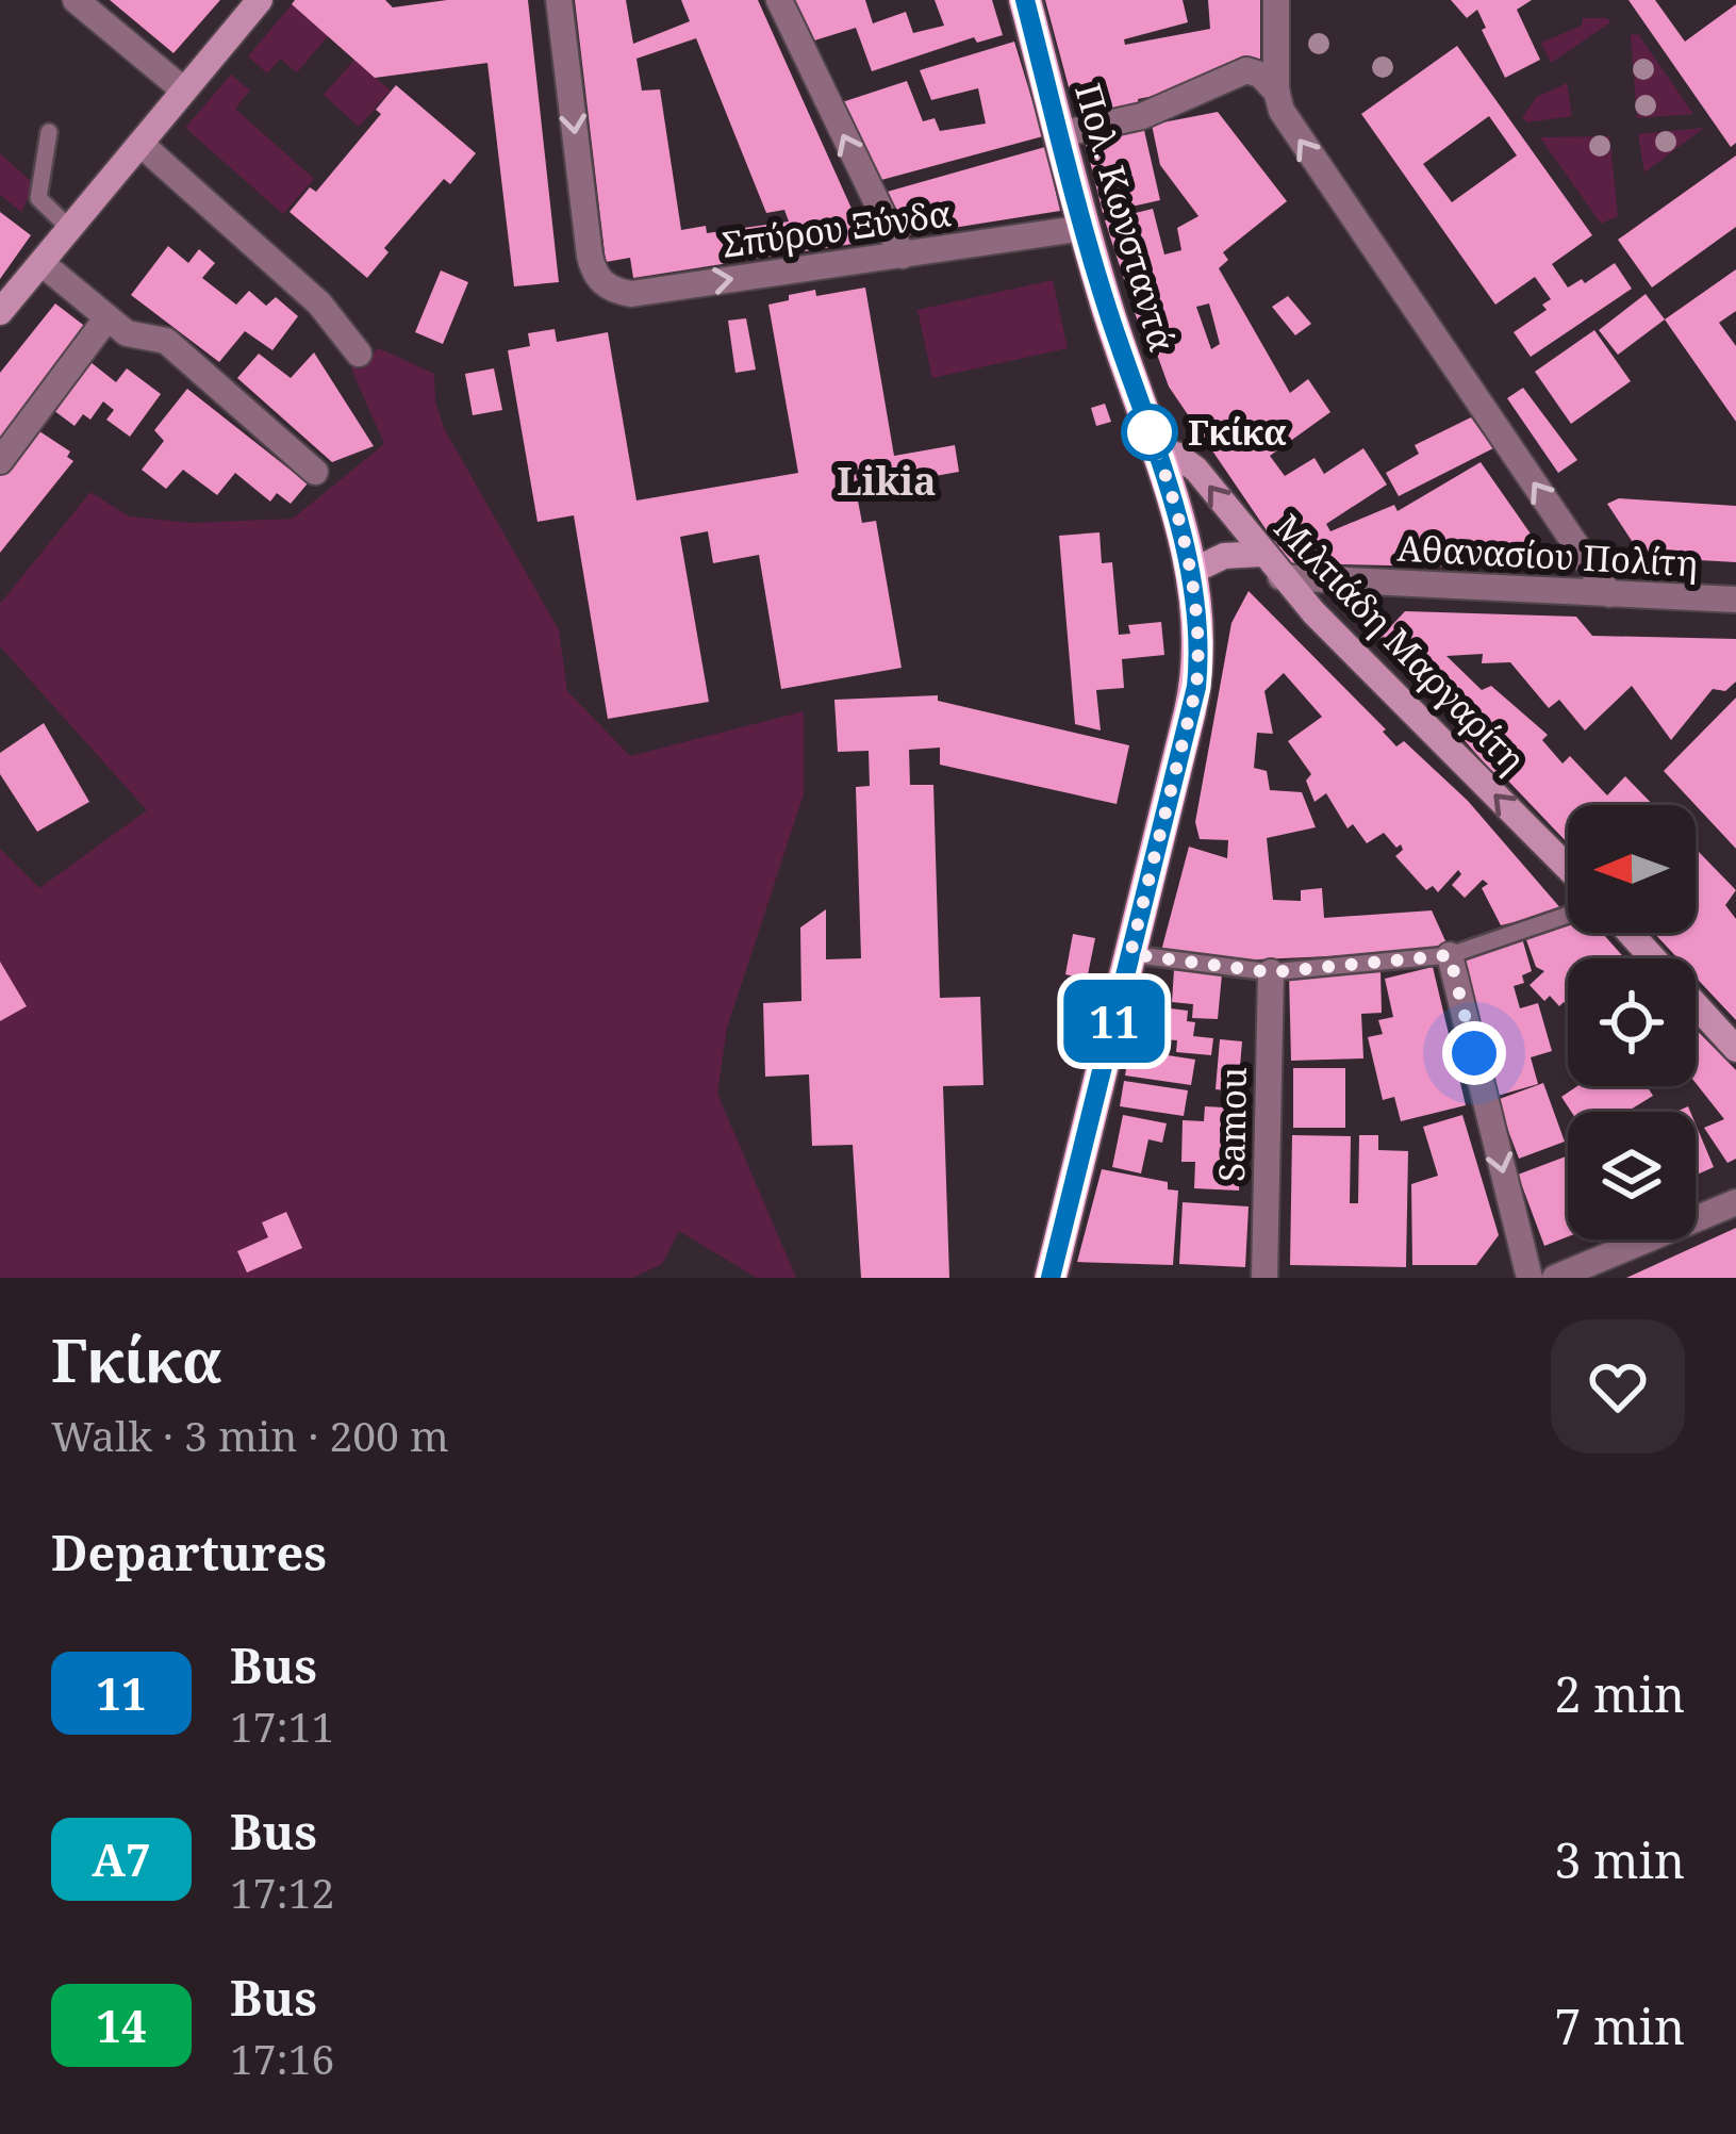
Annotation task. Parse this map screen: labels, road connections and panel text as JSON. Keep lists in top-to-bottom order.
{
  "streets": {
    "main road": ["Πολ. Κωνσταντά", "Μιλτιάδη Μαργαρίτη"],
    "street": ["Σπύρου Ξύνδα", "Αθανασίου Πολίτη", "Samou"]
  },
  "crossings": [
    ["Πολ. Κωνσταντά", "Σπύρου Ξύνδα"],
    ["Πολ. Κωνσταντά", "Μιλτιάδη Μαργαρίτη"],
    ["Αθανασίου Πολίτη", "Μιλτιάδη Μαργαρίτη"]
  ],
  "one_way": ["Μιλτιάδη Μαργαρίτη"],
  "districts": ["Likia"],
  "places": ["Γκίκα"],
  "lines": ["bus line 11"],
  "north": "left",
  "page": {
    "on_map": "11",
    "heading": [
      ["Γκίκα", "Walk · 3 min · 200 m"],
      "Departures"
    ],
    "list": [
      {
        "mark": "11",
        "name": "Bus",
        "note": "17:11",
        "value": "2 min"
      },
      {
        "mark": "A7",
        "name": "Bus",
        "note": "17:12",
        "value": "3 min"
      },
      {
        "mark": "14",
        "name": "Bus",
        "note": "17:16",
        "value": "7 min"
      }
    ]
  }
}
